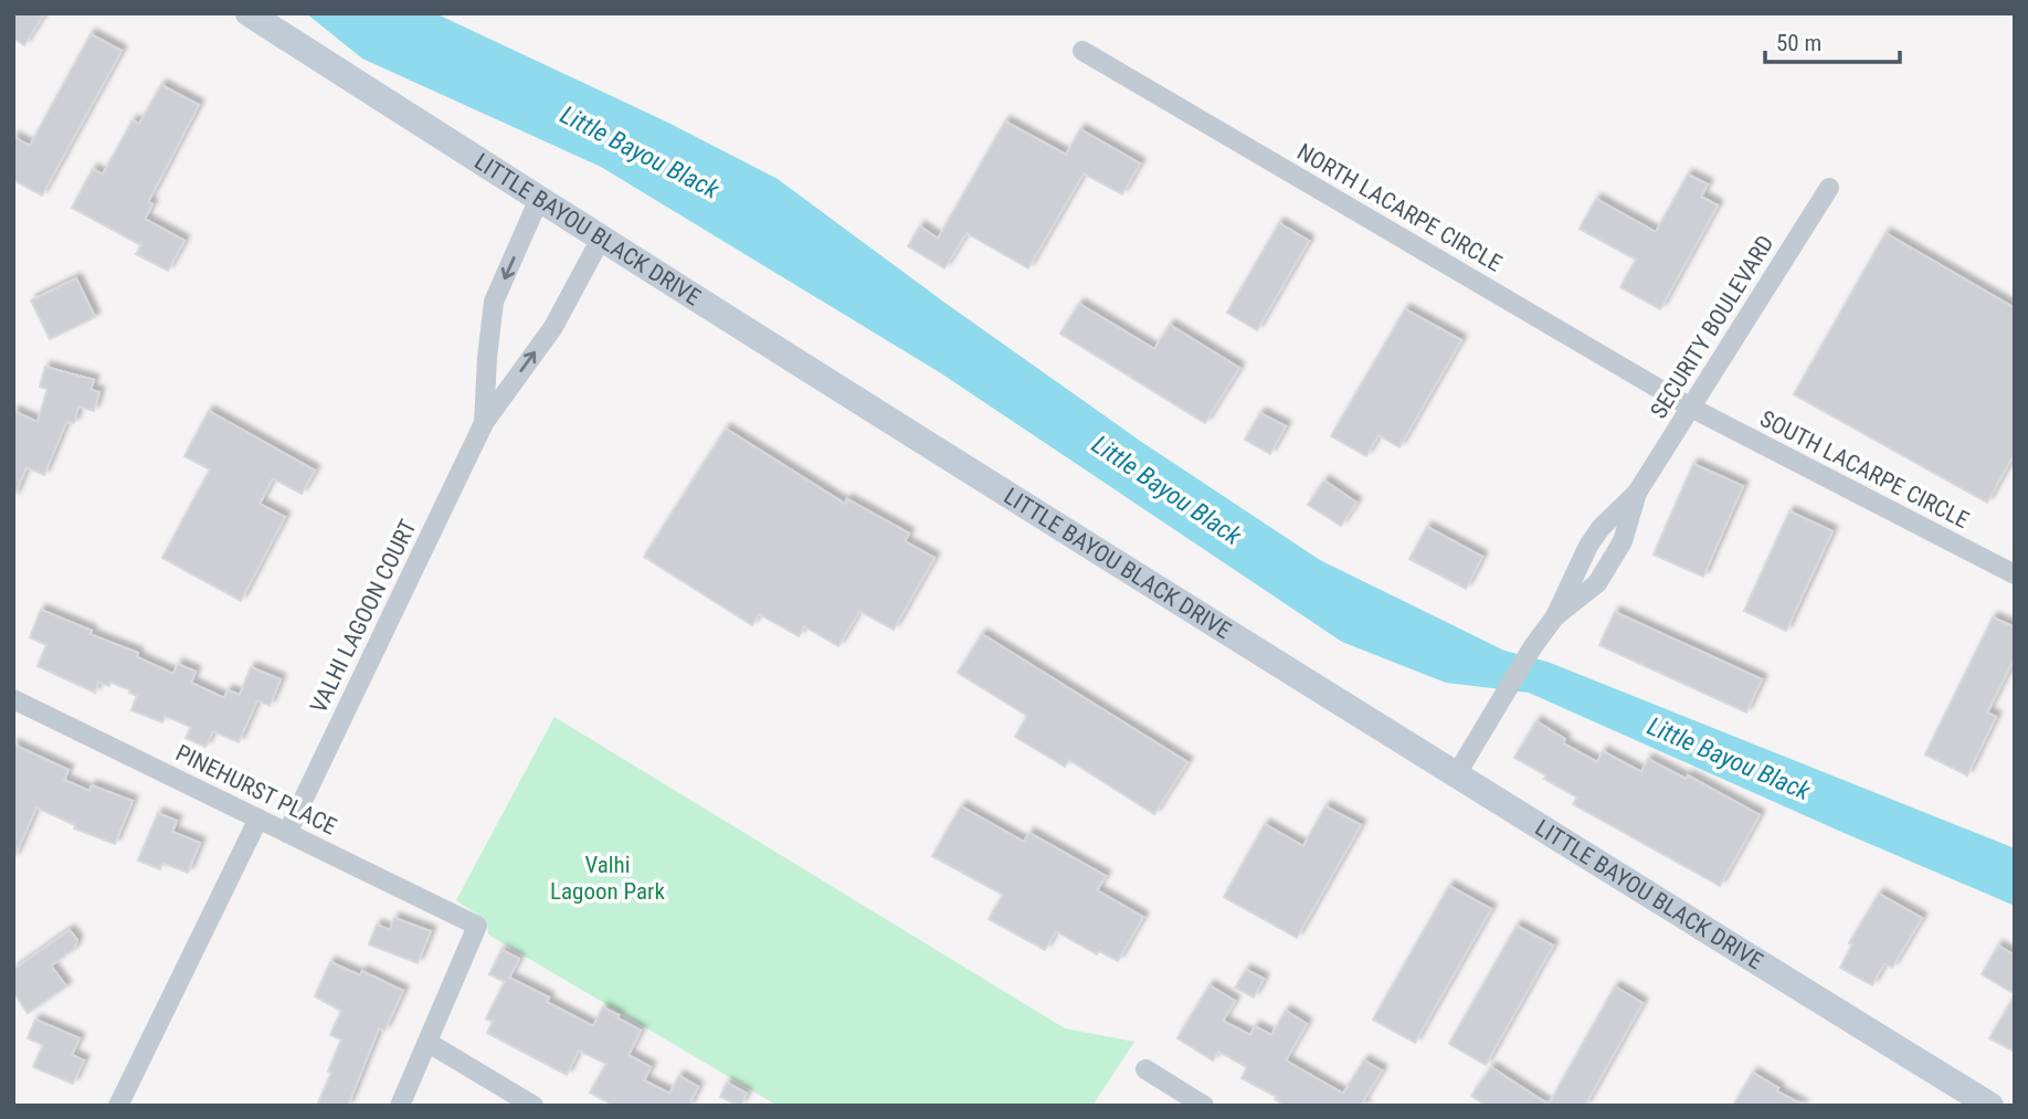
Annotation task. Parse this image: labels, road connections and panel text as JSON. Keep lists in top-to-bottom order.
{
  "streets": {
    "main road": ["LITTLE BAYOU BLACK DRIVE"],
    "street": [
      "NORTH LACARPE CIRCLE",
      "SECURITY BOULEVARD",
      "SOUTH LACARPE CIRCLE",
      "VALHI LAGOON COURT",
      "PINEHURST PLACE"
    ]
  },
  "crossings": [
    ["NORTH LACARPE CIRCLE", "SECURITY BOULEVARD"],
    ["NORTH LACARPE CIRCLE", "SOUTH LACARPE CIRCLE"],
    ["LITTLE BAYOU BLACK DRIVE", "SECURITY BOULEVARD"],
    ["LITTLE BAYOU BLACK DRIVE", "VALHI LAGOON COURT"],
    ["SECURITY BOULEVARD", "SOUTH LACARPE CIRCLE"],
    ["VALHI LAGOON COURT", "PINEHURST PLACE"]
  ],
  "water": ["Little Bayou Black"],
  "parks": ["Valhi Lagoon Park"],
  "scale_bar": "50 m"
}
